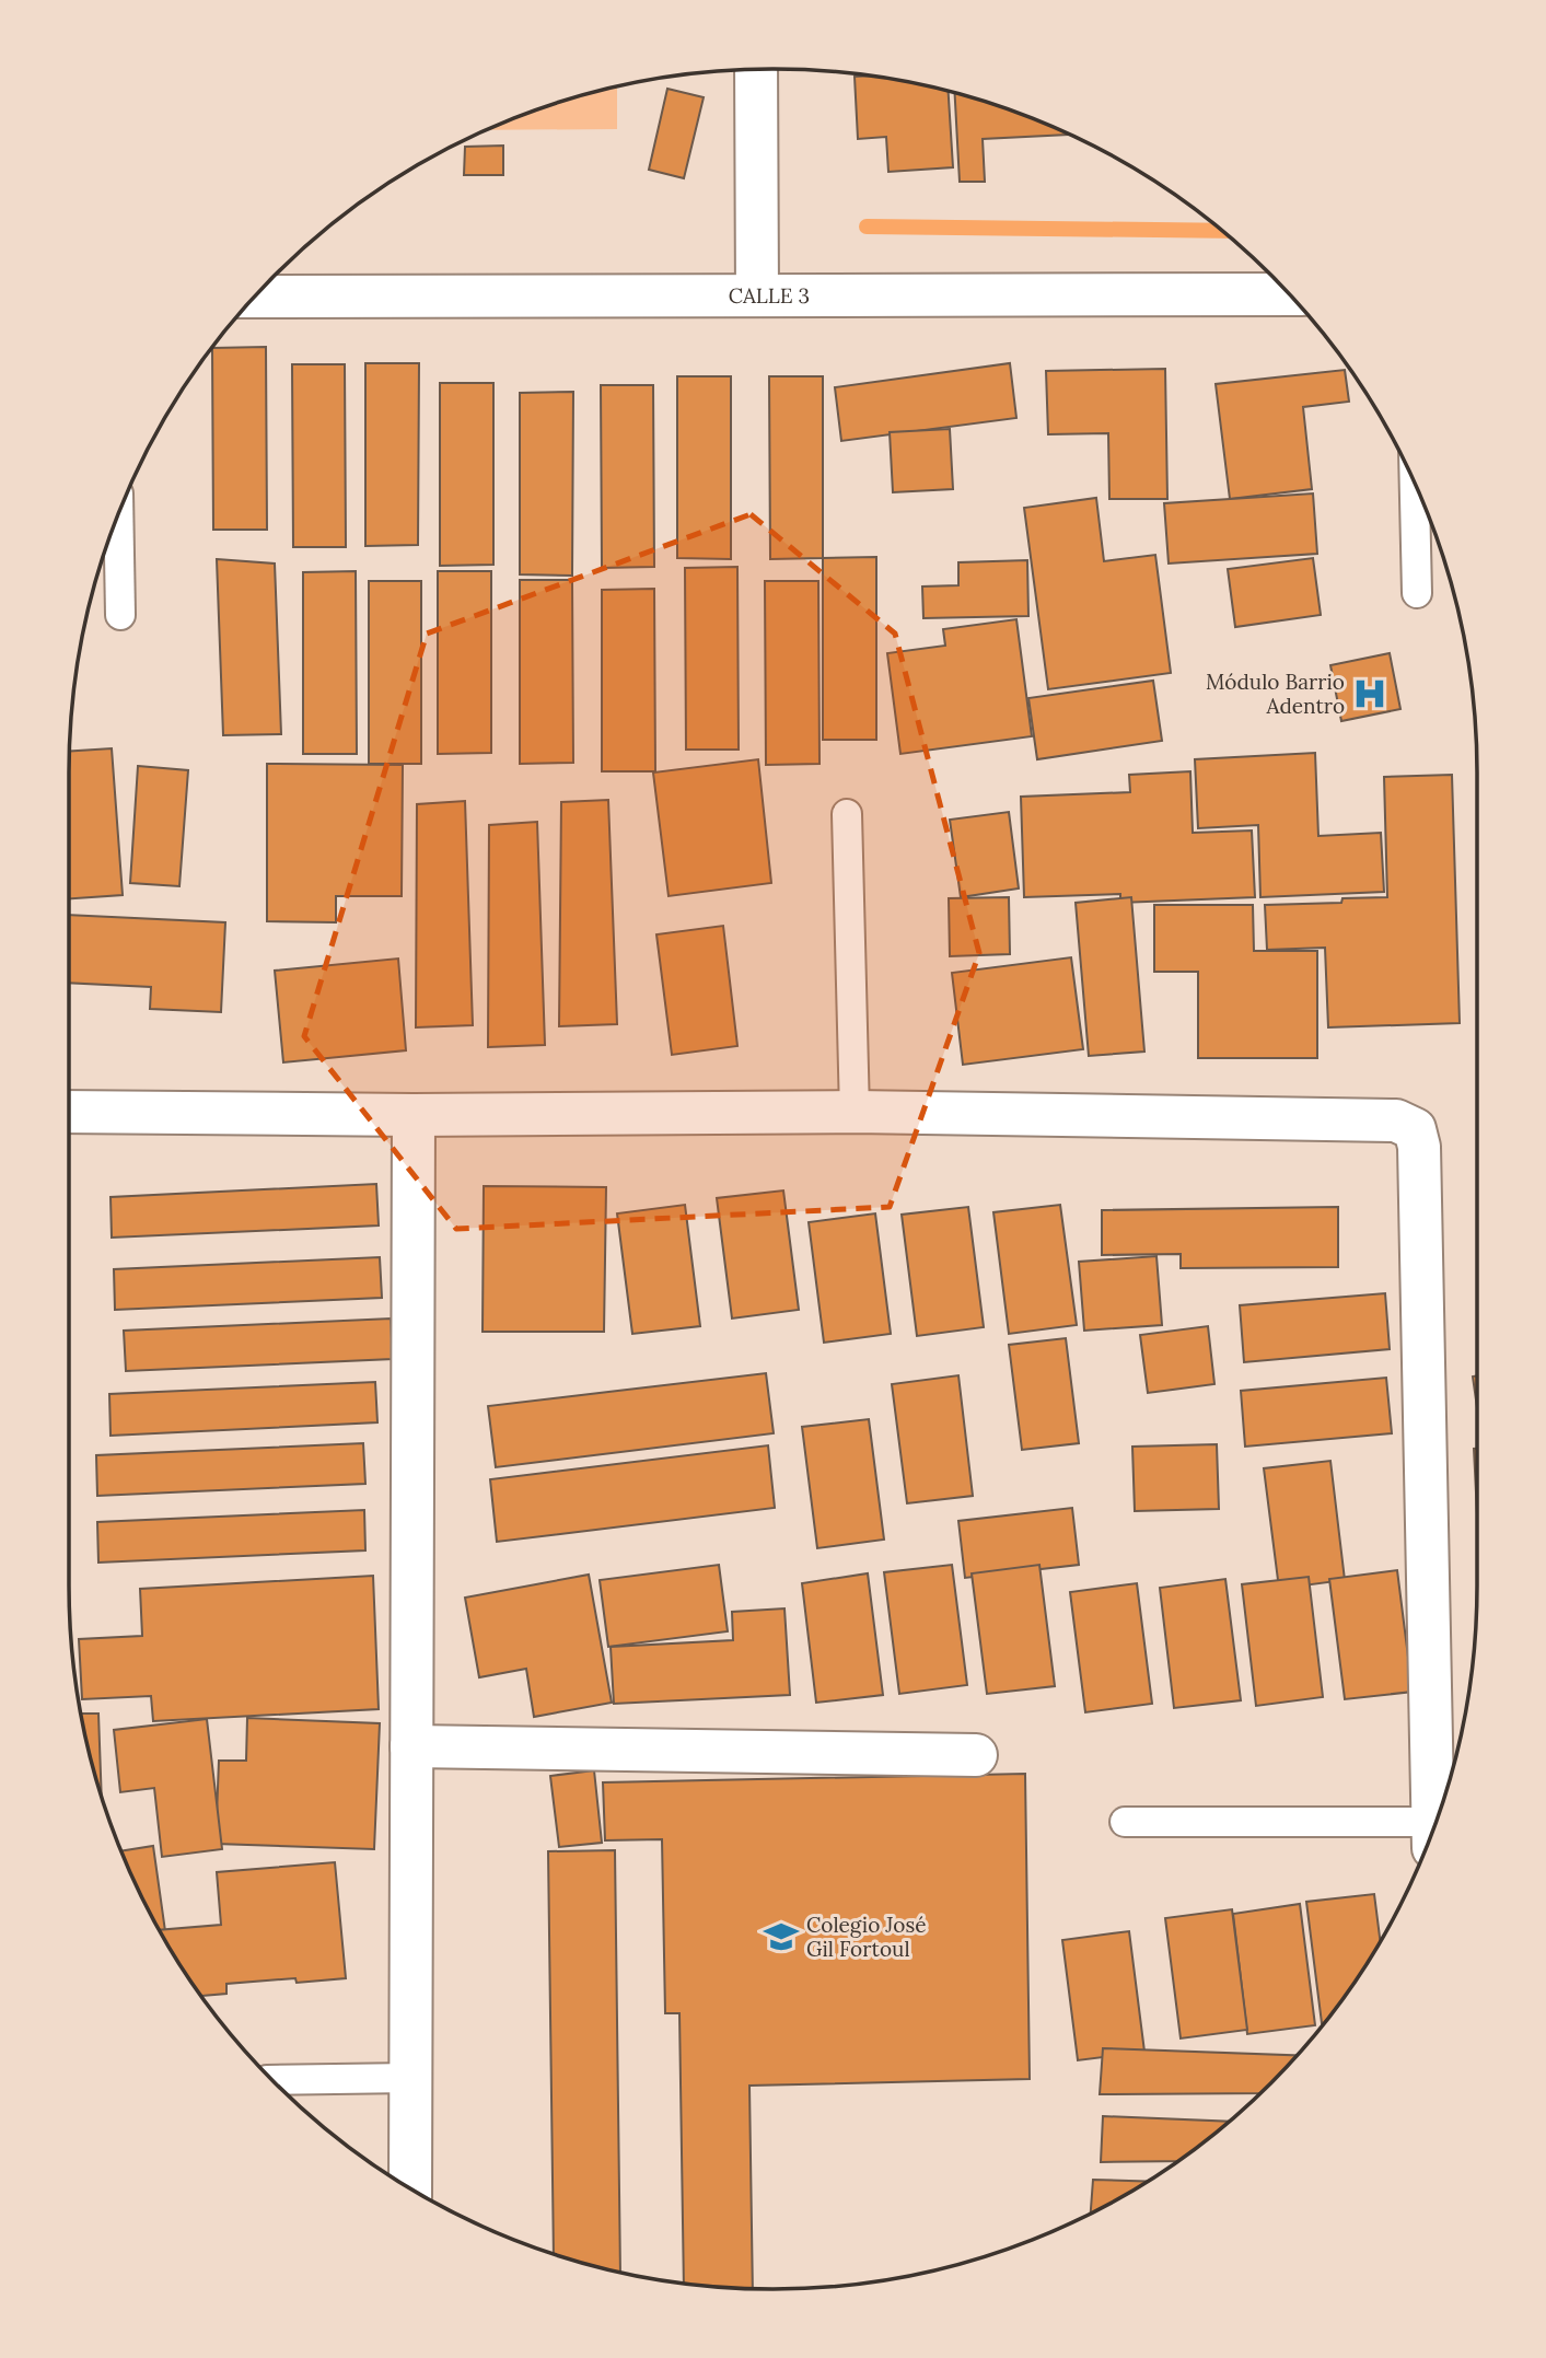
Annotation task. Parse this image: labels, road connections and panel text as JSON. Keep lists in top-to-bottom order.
{
  "streets": {
    "street": ["CALLE 3"]
  },
  "places": {
    "hospital": ["Módulo Barrio Adentro"],
    "school or university": ["Colegio José Gil Fortoul"]
  }
}
